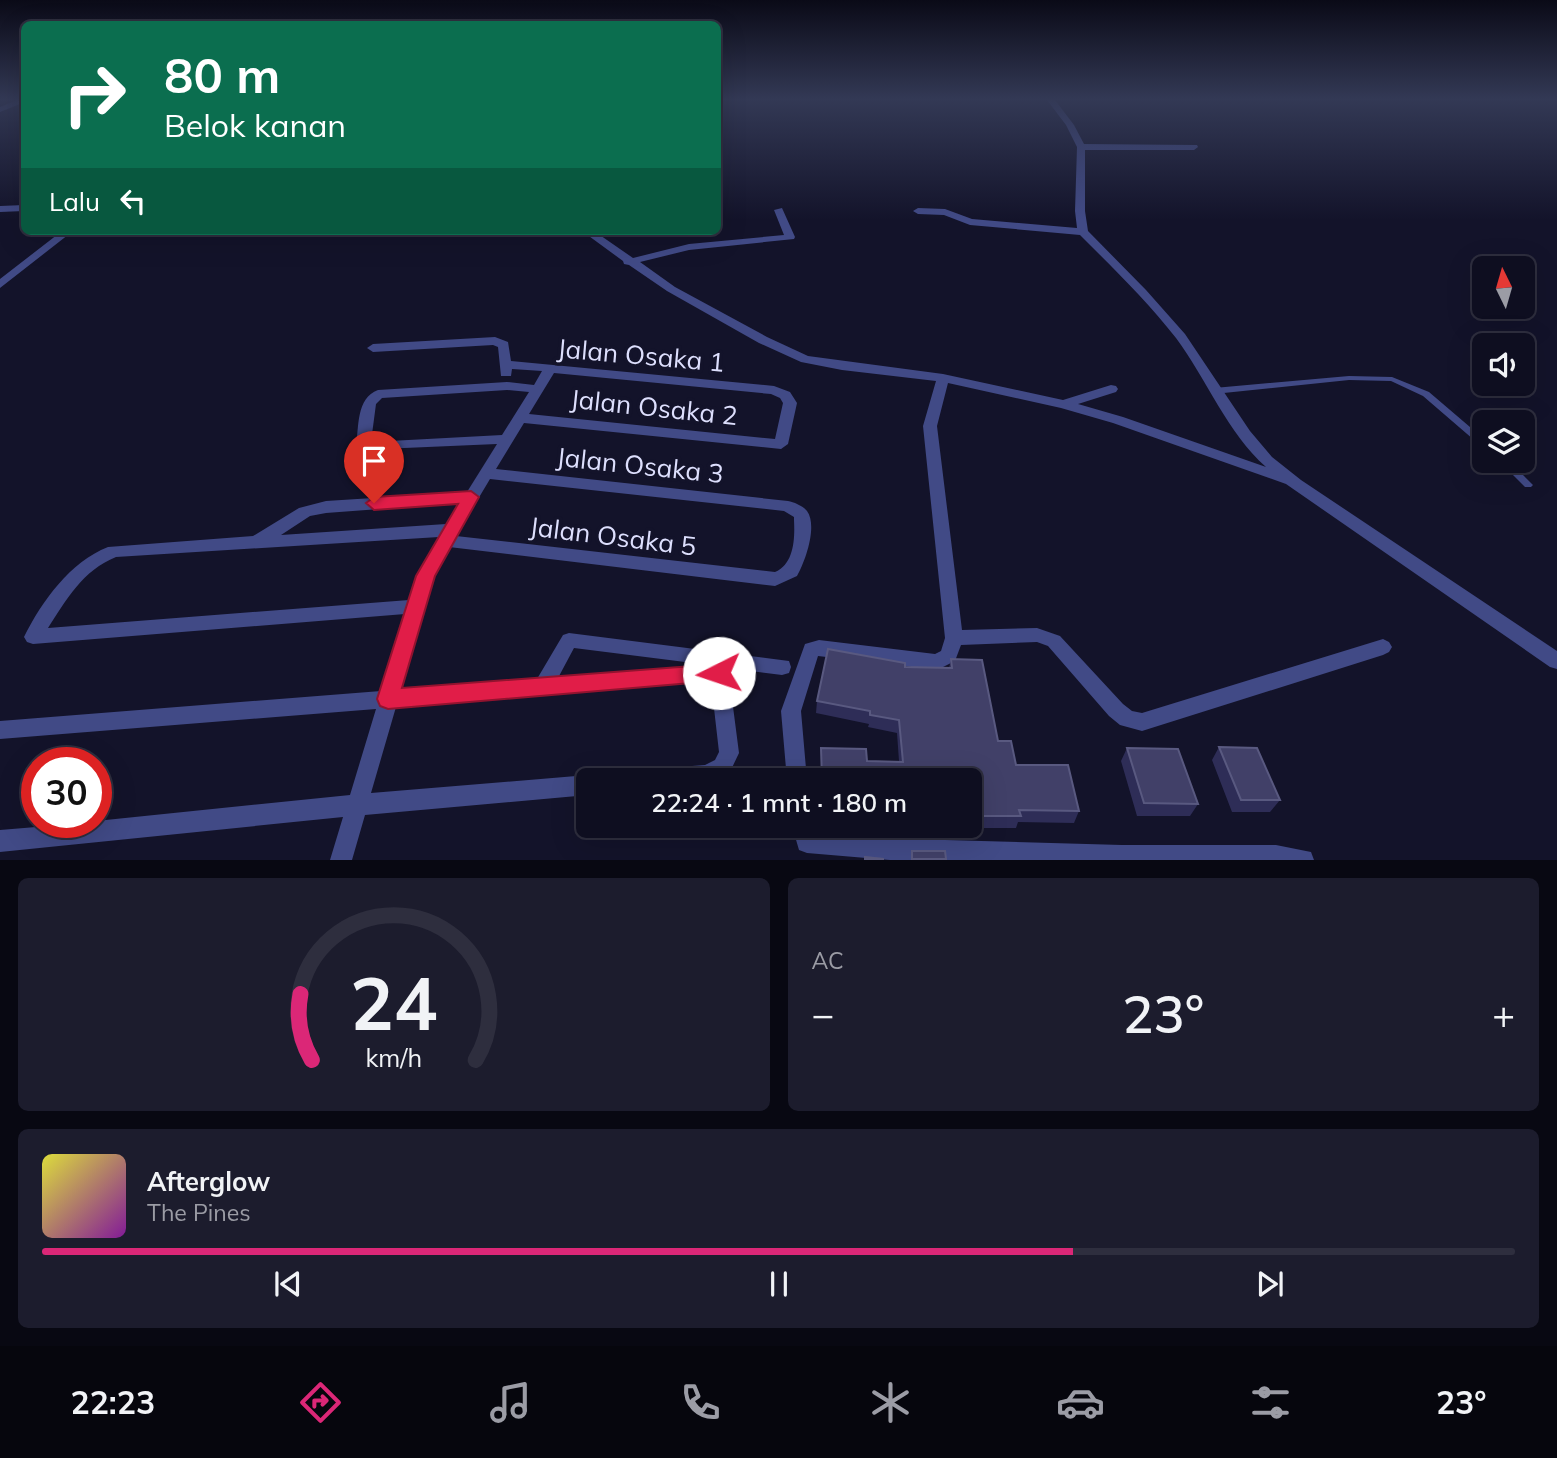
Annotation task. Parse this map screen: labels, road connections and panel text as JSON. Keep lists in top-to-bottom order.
{
  "streets": {
    "street": [
      "Jalan Osaka 1",
      "Jalan Osaka 2",
      "Jalan Osaka 3",
      "Jalan Osaka 5"
    ]
  },
  "crossings": [
    ["Jalan Osaka 1", "Jalan Osaka 2"],
    ["Jalan Osaka 3", "Jalan Osaka 5"]
  ],
  "north": "top",
  "page": {
    "turn": ["80 m", "Belok kanan"],
    "then": "Lalu",
    "limit": "30",
    "trip": "22:24 · 1 mnt · 180 m",
    "tile": "AC",
    "heat": ["−", "23°", "+"],
    "song": ["Afterglow", "The Pines"],
    "tabs": ["22:23", "23°"],
    "gauge": ["24", "km/h"]
  }
}
